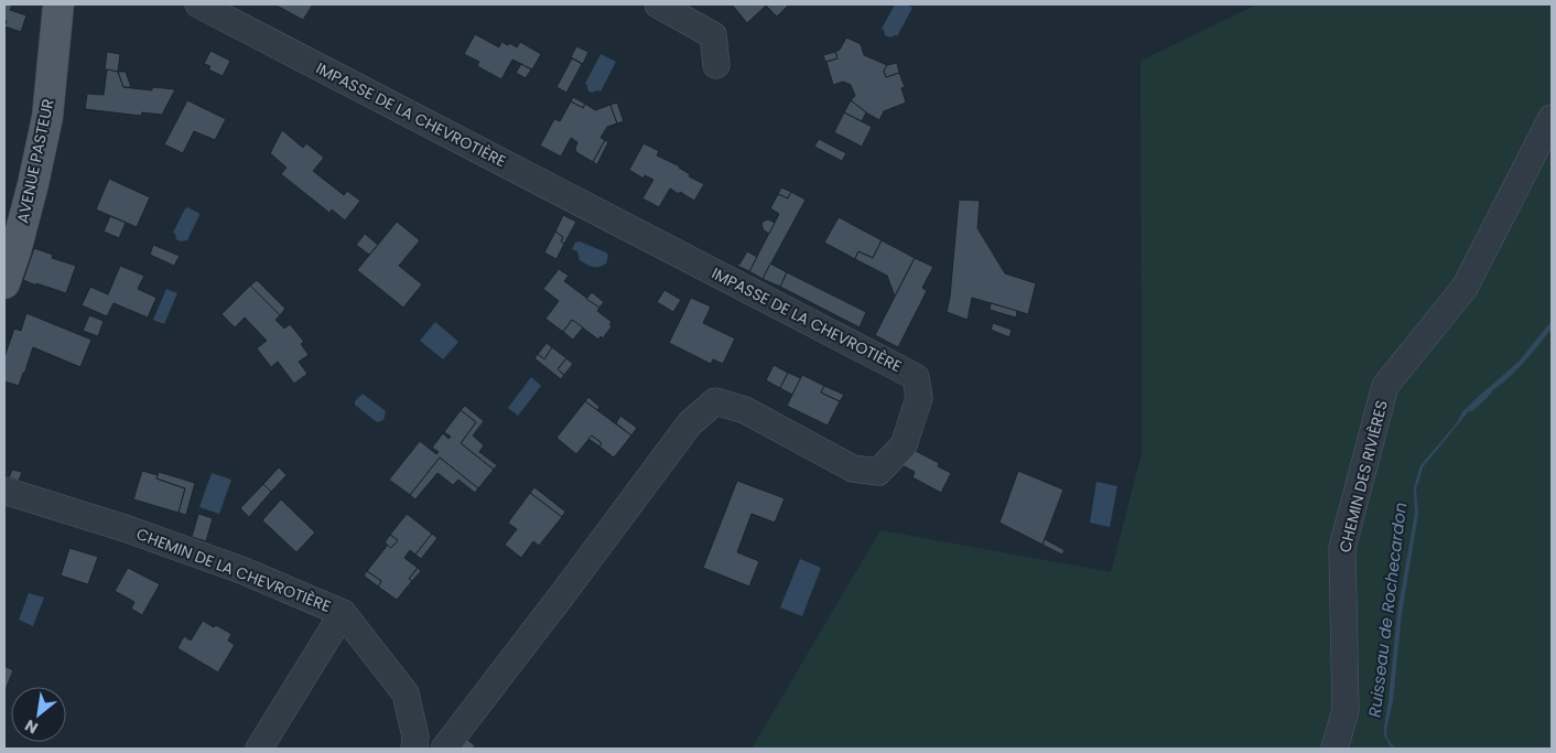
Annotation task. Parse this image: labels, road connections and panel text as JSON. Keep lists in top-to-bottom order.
{
  "streets": {
    "main road": ["AVENUE PASTEUR"],
    "street": ["IMPASSE DE LA CHEVROTIÈRE", "CHEMIN DES RIVIÈRES", "CHEMIN DE LA CHEVROTIÈRE"]
  },
  "water": ["Ruisseau de Rochecardon"],
  "north": "bottom left"
}
